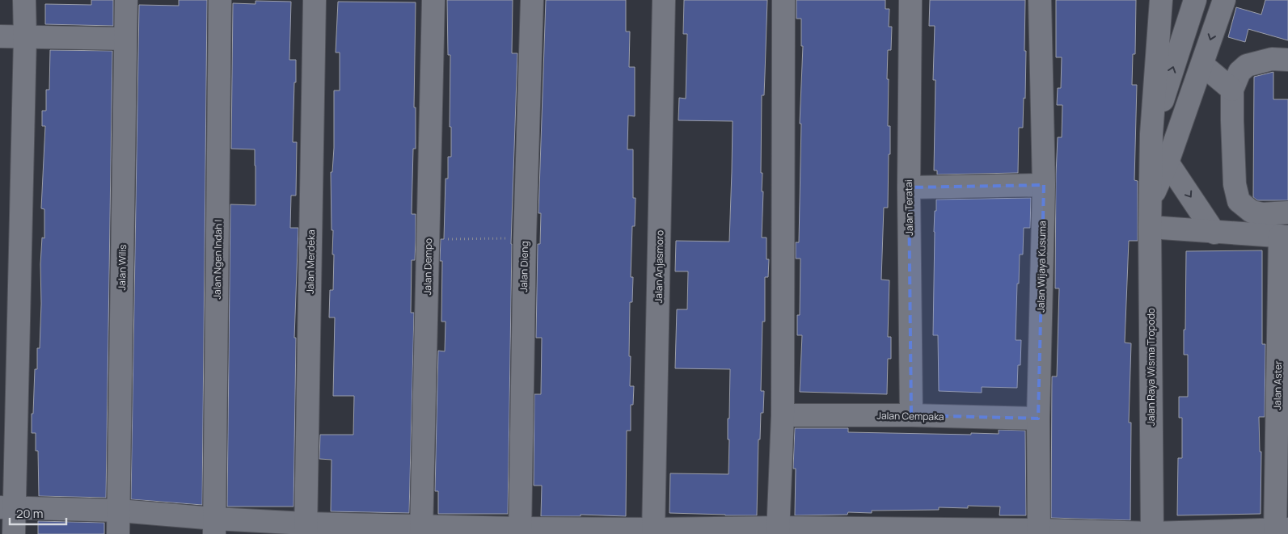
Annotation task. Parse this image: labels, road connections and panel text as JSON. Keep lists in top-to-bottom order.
{
  "streets": {
    "street": [
      "Jalan Teratai",
      "Jalan Ngen Indah I",
      "Jalan Merdeka",
      "Jalan Dempo",
      "Jalan Dieng",
      "Jalan Anjasmoro",
      "Jalan Wijaya Kusuma",
      "Jalan Wilis",
      "Jalan Raya Wisma Tropodo",
      "Jalan Aster",
      "Jalan Cempaka"
    ]
  },
  "crossings": [
    ["Jalan Teratai", "Jalan Cempaka"],
    ["Jalan Wijaya Kusuma", "Jalan Cempaka"]
  ],
  "scale_bar": "20 m"
}
